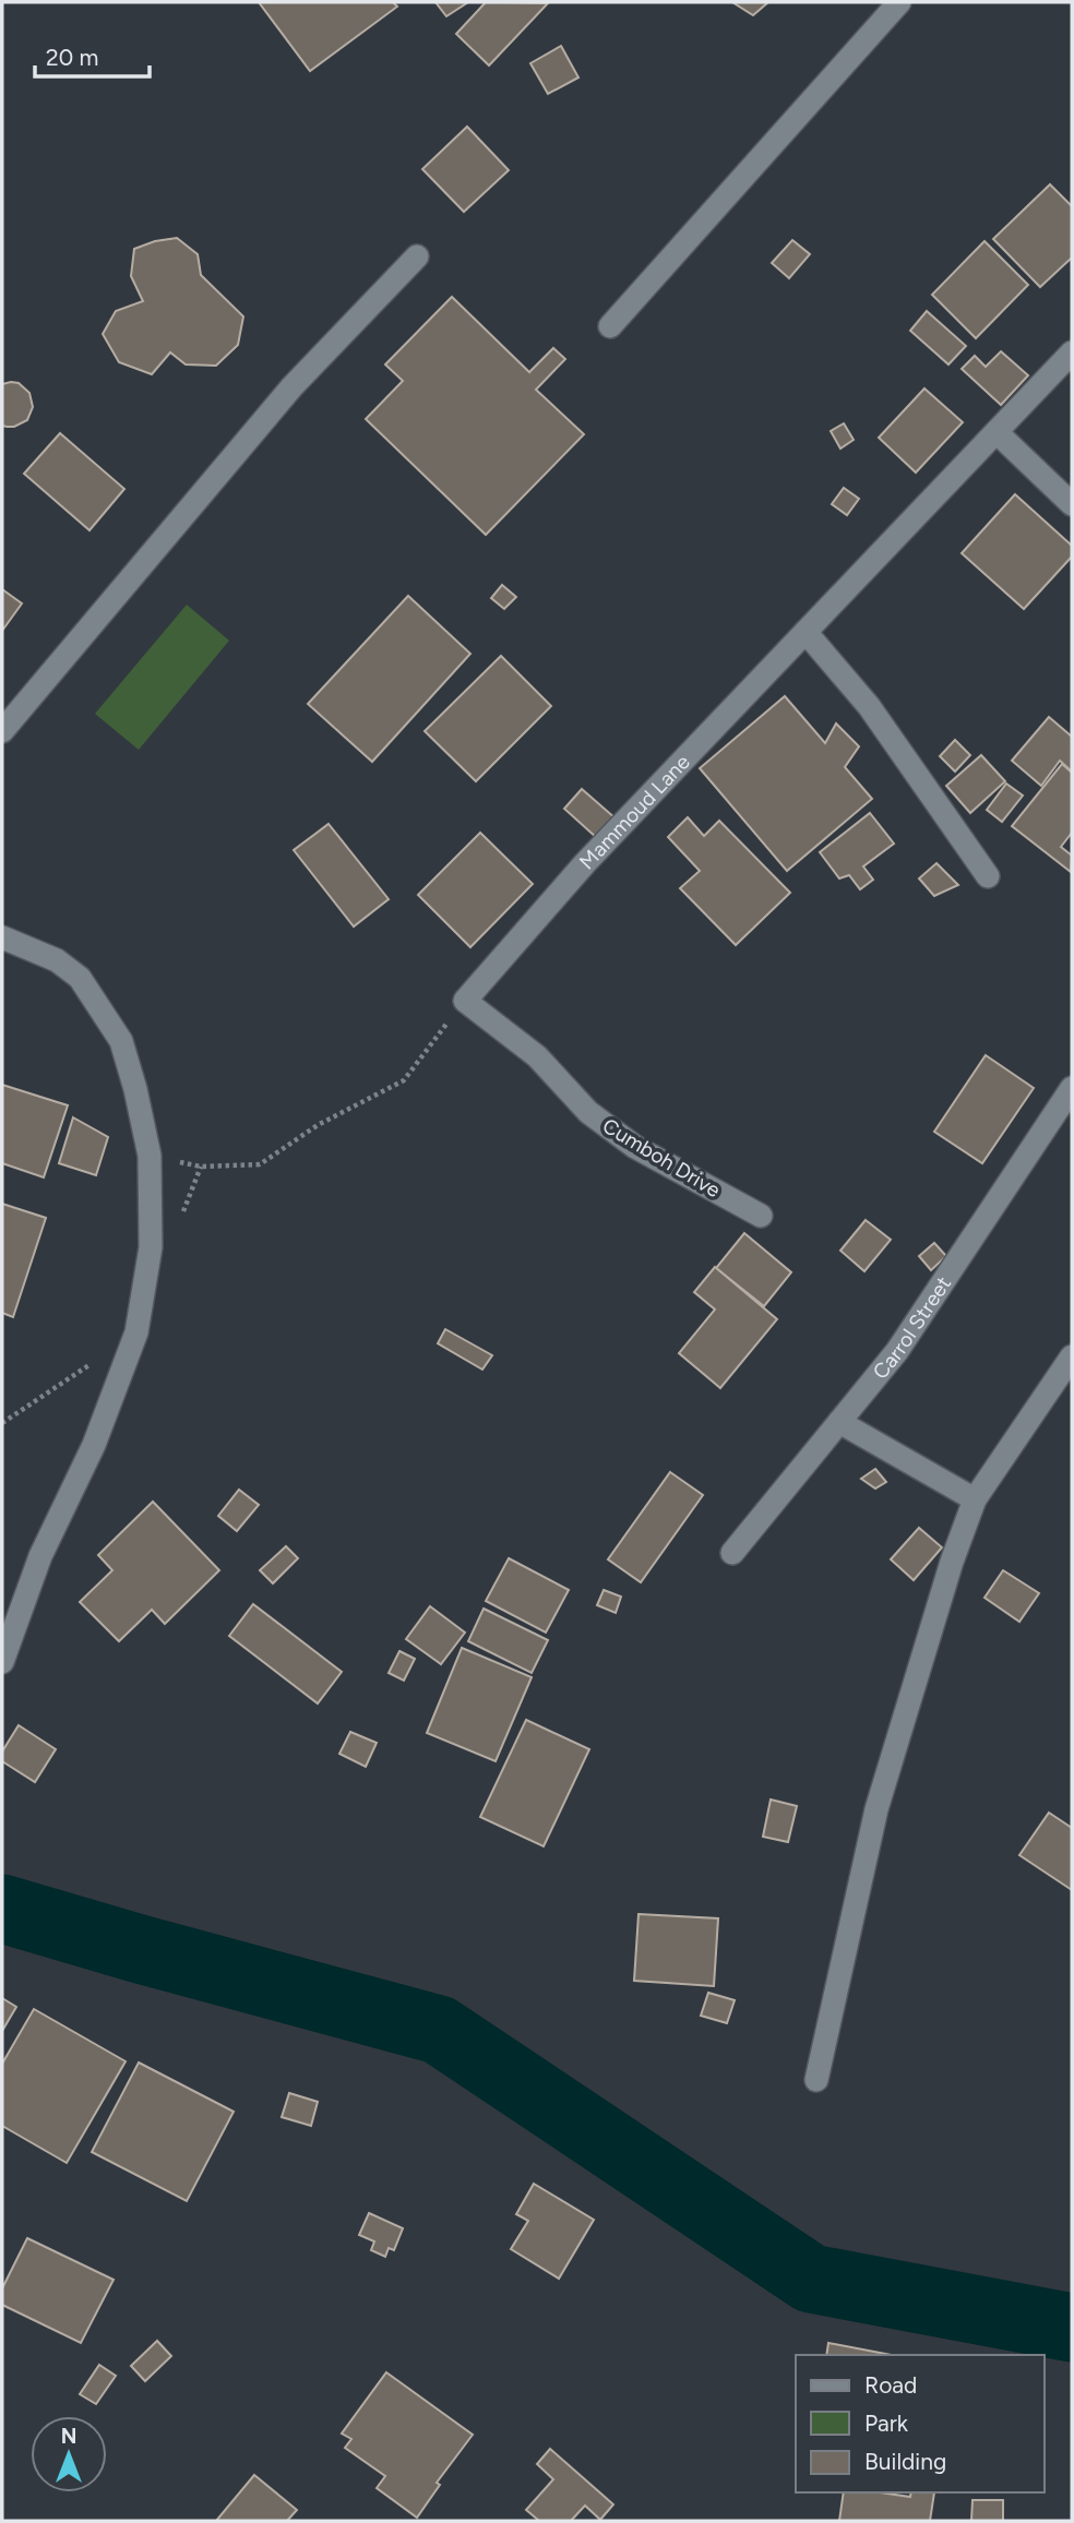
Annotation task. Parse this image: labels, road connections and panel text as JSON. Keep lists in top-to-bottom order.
{
  "streets": {
    "street": ["Mammoud Lane", "Cumboh Drive", "Carrol Street"]
  },
  "crossings": [
    ["Mammoud Lane", "Cumboh Drive"]
  ],
  "legend": ["Road", "Park", "Building"],
  "scale_bar": "20 m",
  "north": "top"
}
